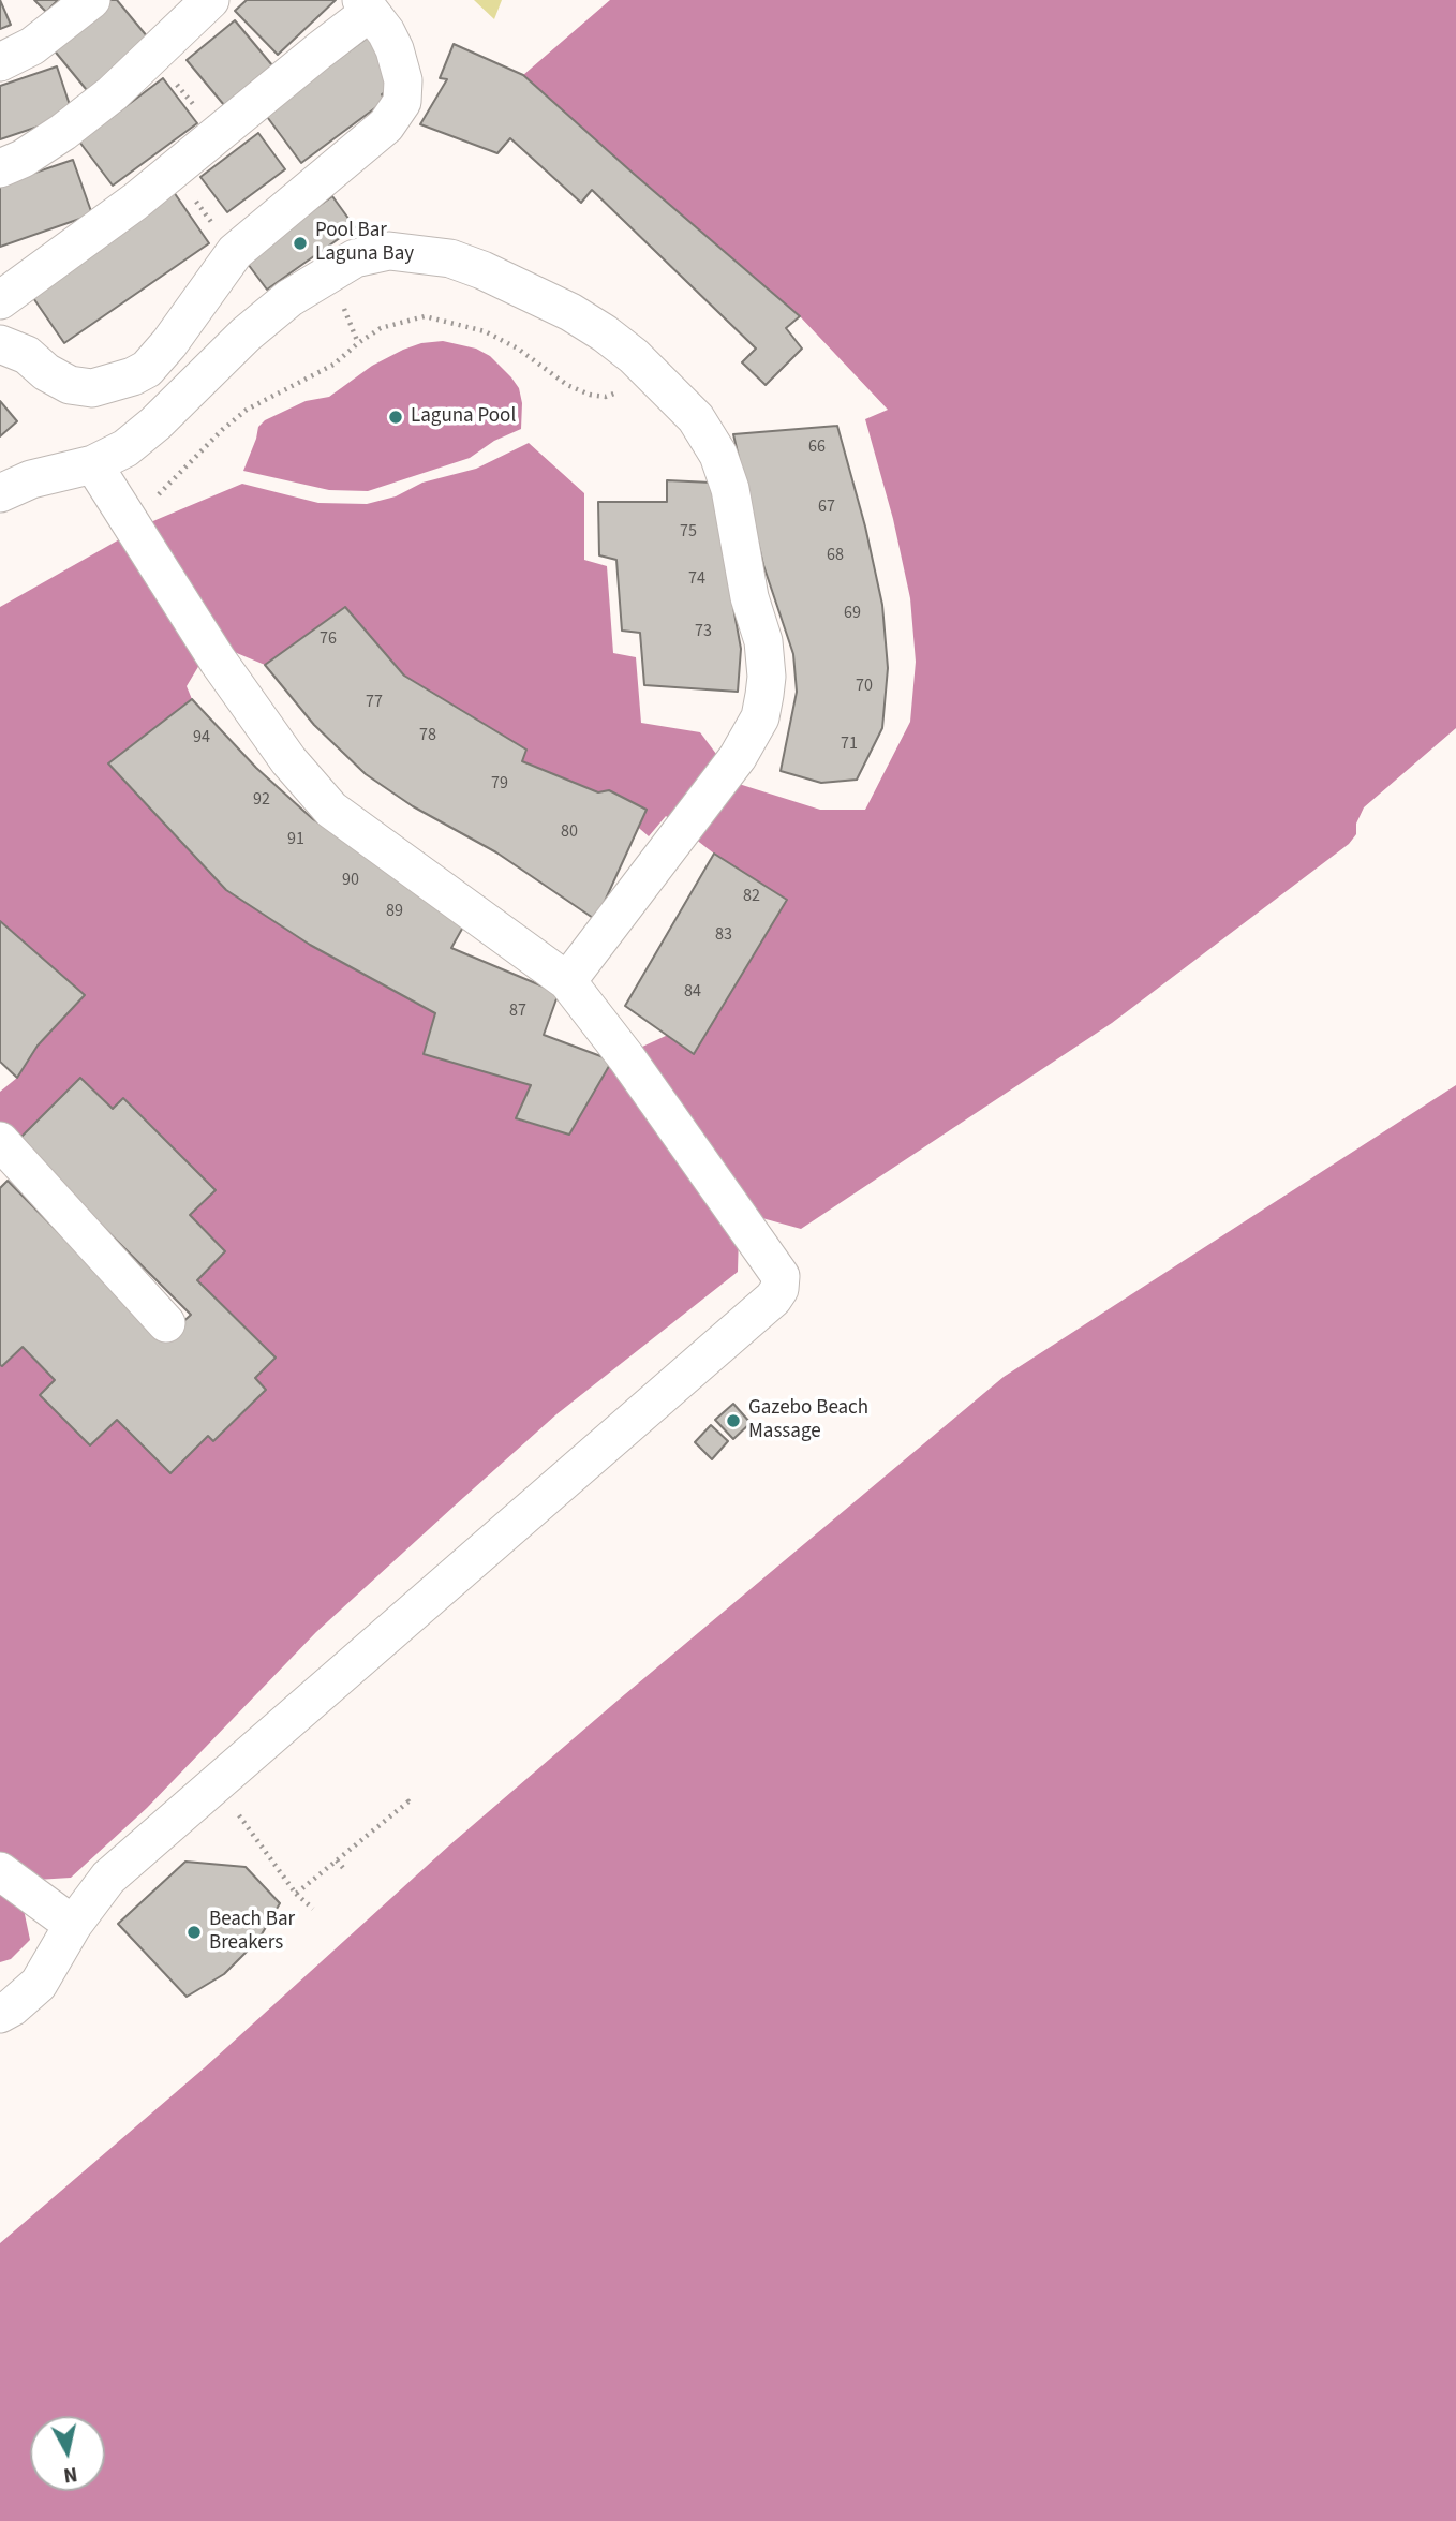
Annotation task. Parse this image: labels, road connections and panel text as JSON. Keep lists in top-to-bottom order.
{
  "places": [
    "Pool Bar Laguna Bay",
    "Laguna Pool",
    "Gazebo Beach Massage",
    "Beach Bar Breakers"
  ],
  "house_numbers": [
    "66",
    "67",
    "75",
    "68",
    "74",
    "69",
    "73",
    "76",
    "70",
    "77",
    "78",
    "94",
    "71",
    "79",
    "92",
    "80",
    "91",
    "90",
    "82",
    "89",
    "83",
    "84",
    "87"
  ],
  "north": "bottom"
}
